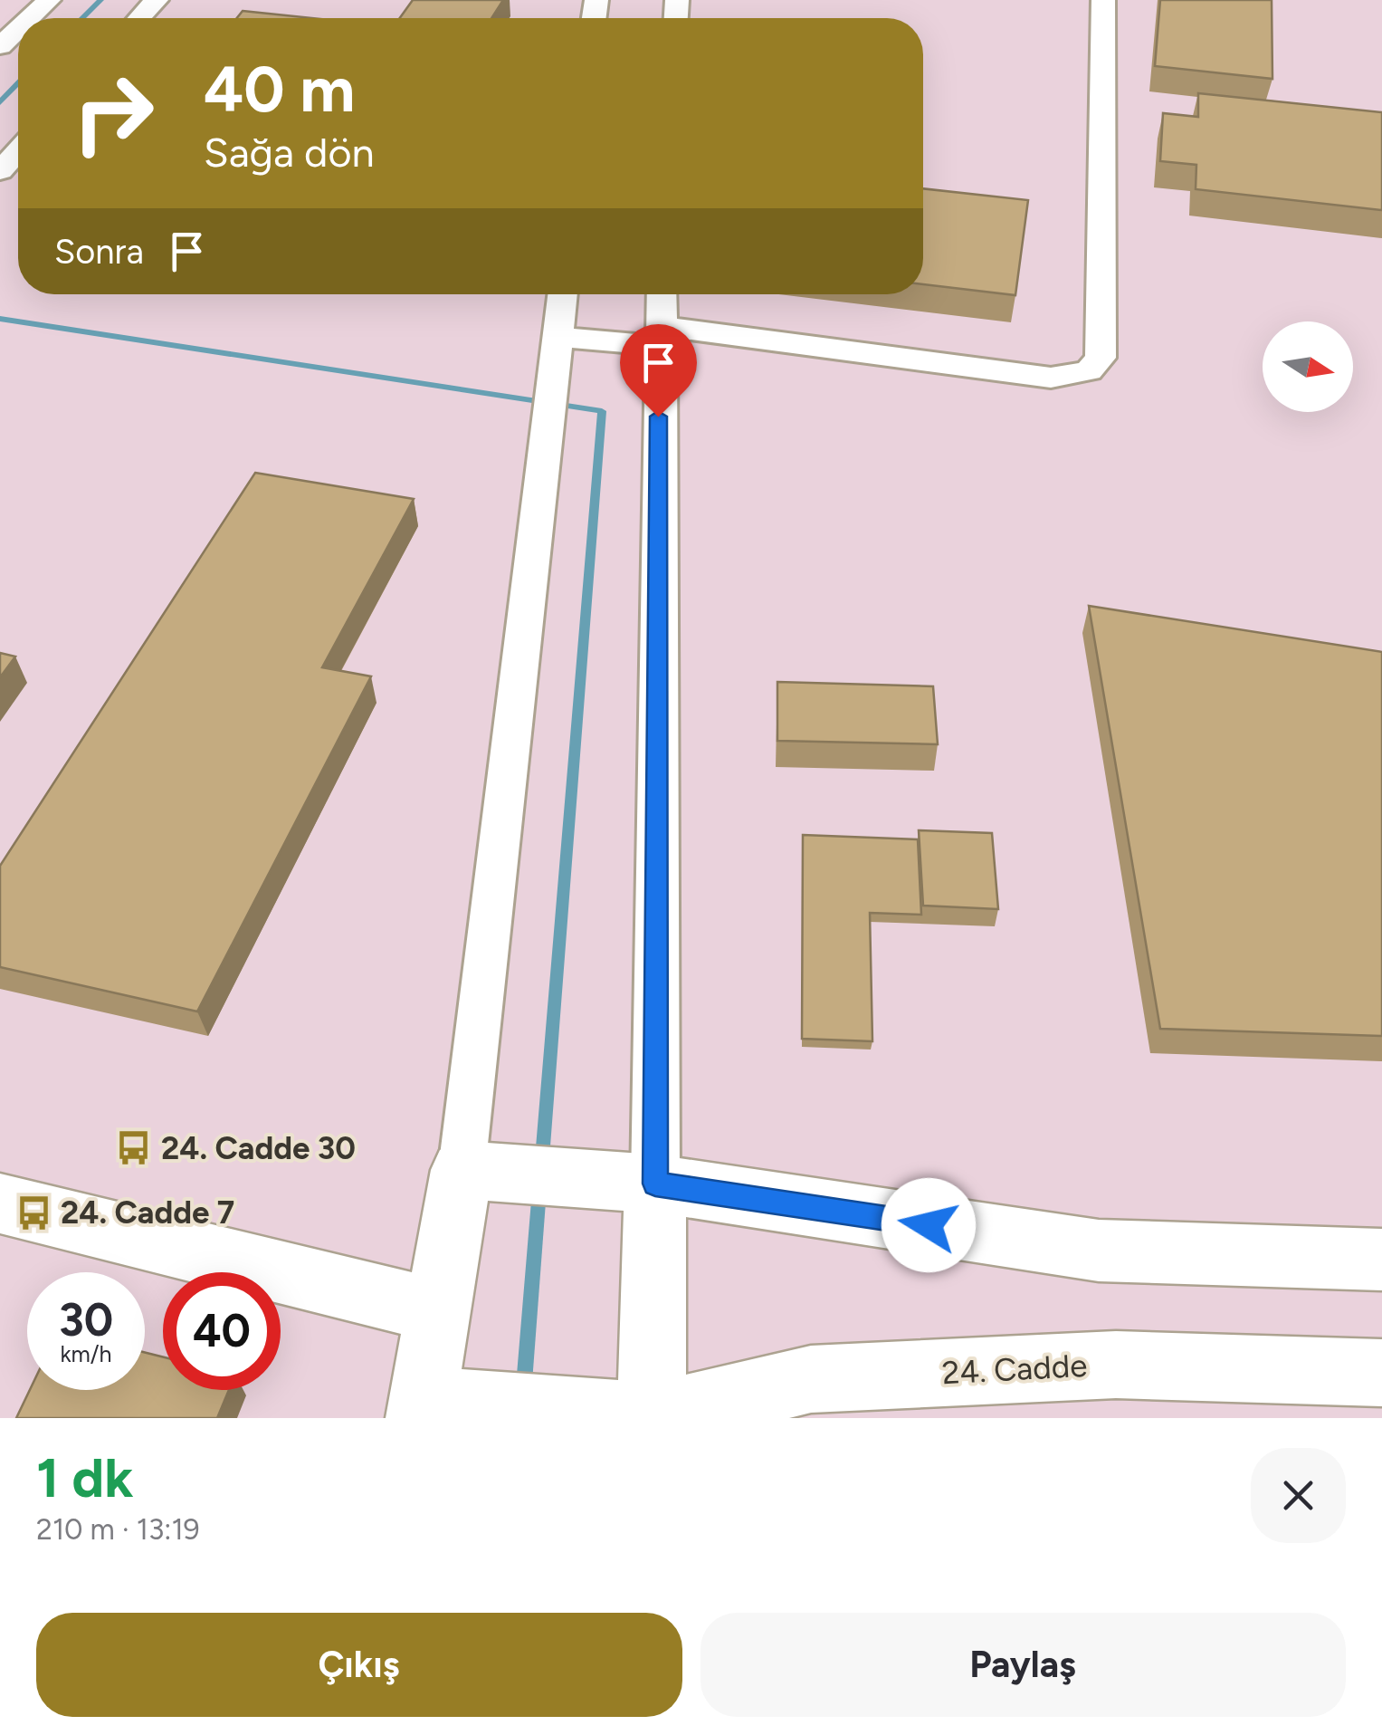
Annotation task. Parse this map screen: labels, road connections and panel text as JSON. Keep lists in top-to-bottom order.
{
  "streets": {
    "street": ["24. Cadde"]
  },
  "places": {
    "bus stop": ["24. Cadde 30", "24. Cadde 7"]
  },
  "north": "right",
  "page": {
    "turn": ["40 m", "Sağa dön"],
    "then": "Sonra",
    "speed": "30 km/h",
    "limit": "40",
    "heading": ["1 dk", "210 m · 13:19"],
    "buttons": ["Çıkış", "Paylaş"]
  }
}
